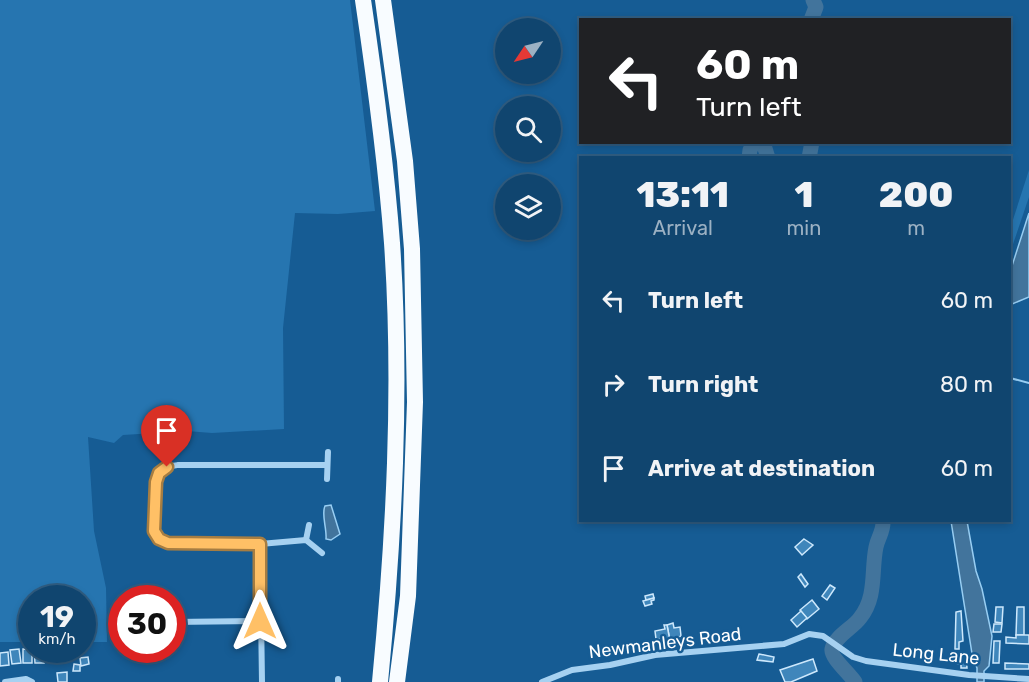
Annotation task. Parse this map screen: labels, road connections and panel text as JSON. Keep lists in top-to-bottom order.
{
  "streets": {
    "street": ["Newmanleys Road", "Long Lane"]
  },
  "crossings": [
    ["Newmanleys Road", "Long Lane"]
  ],
  "north": "bottom left",
  "page": {
    "turn": ["60 m", "Turn left"],
    "eta": [
      "13:11",
      "Arrival",
      "1",
      "min",
      "200",
      "m"
    ],
    "list": [
      {
        "name": "Turn left",
        "value": "60 m"
      },
      {
        "name": "Turn right",
        "value": "80 m"
      },
      {
        "name": "Arrive at destination",
        "value": "60 m"
      }
    ],
    "speed": "19 km/h",
    "limit": "30"
  }
}
